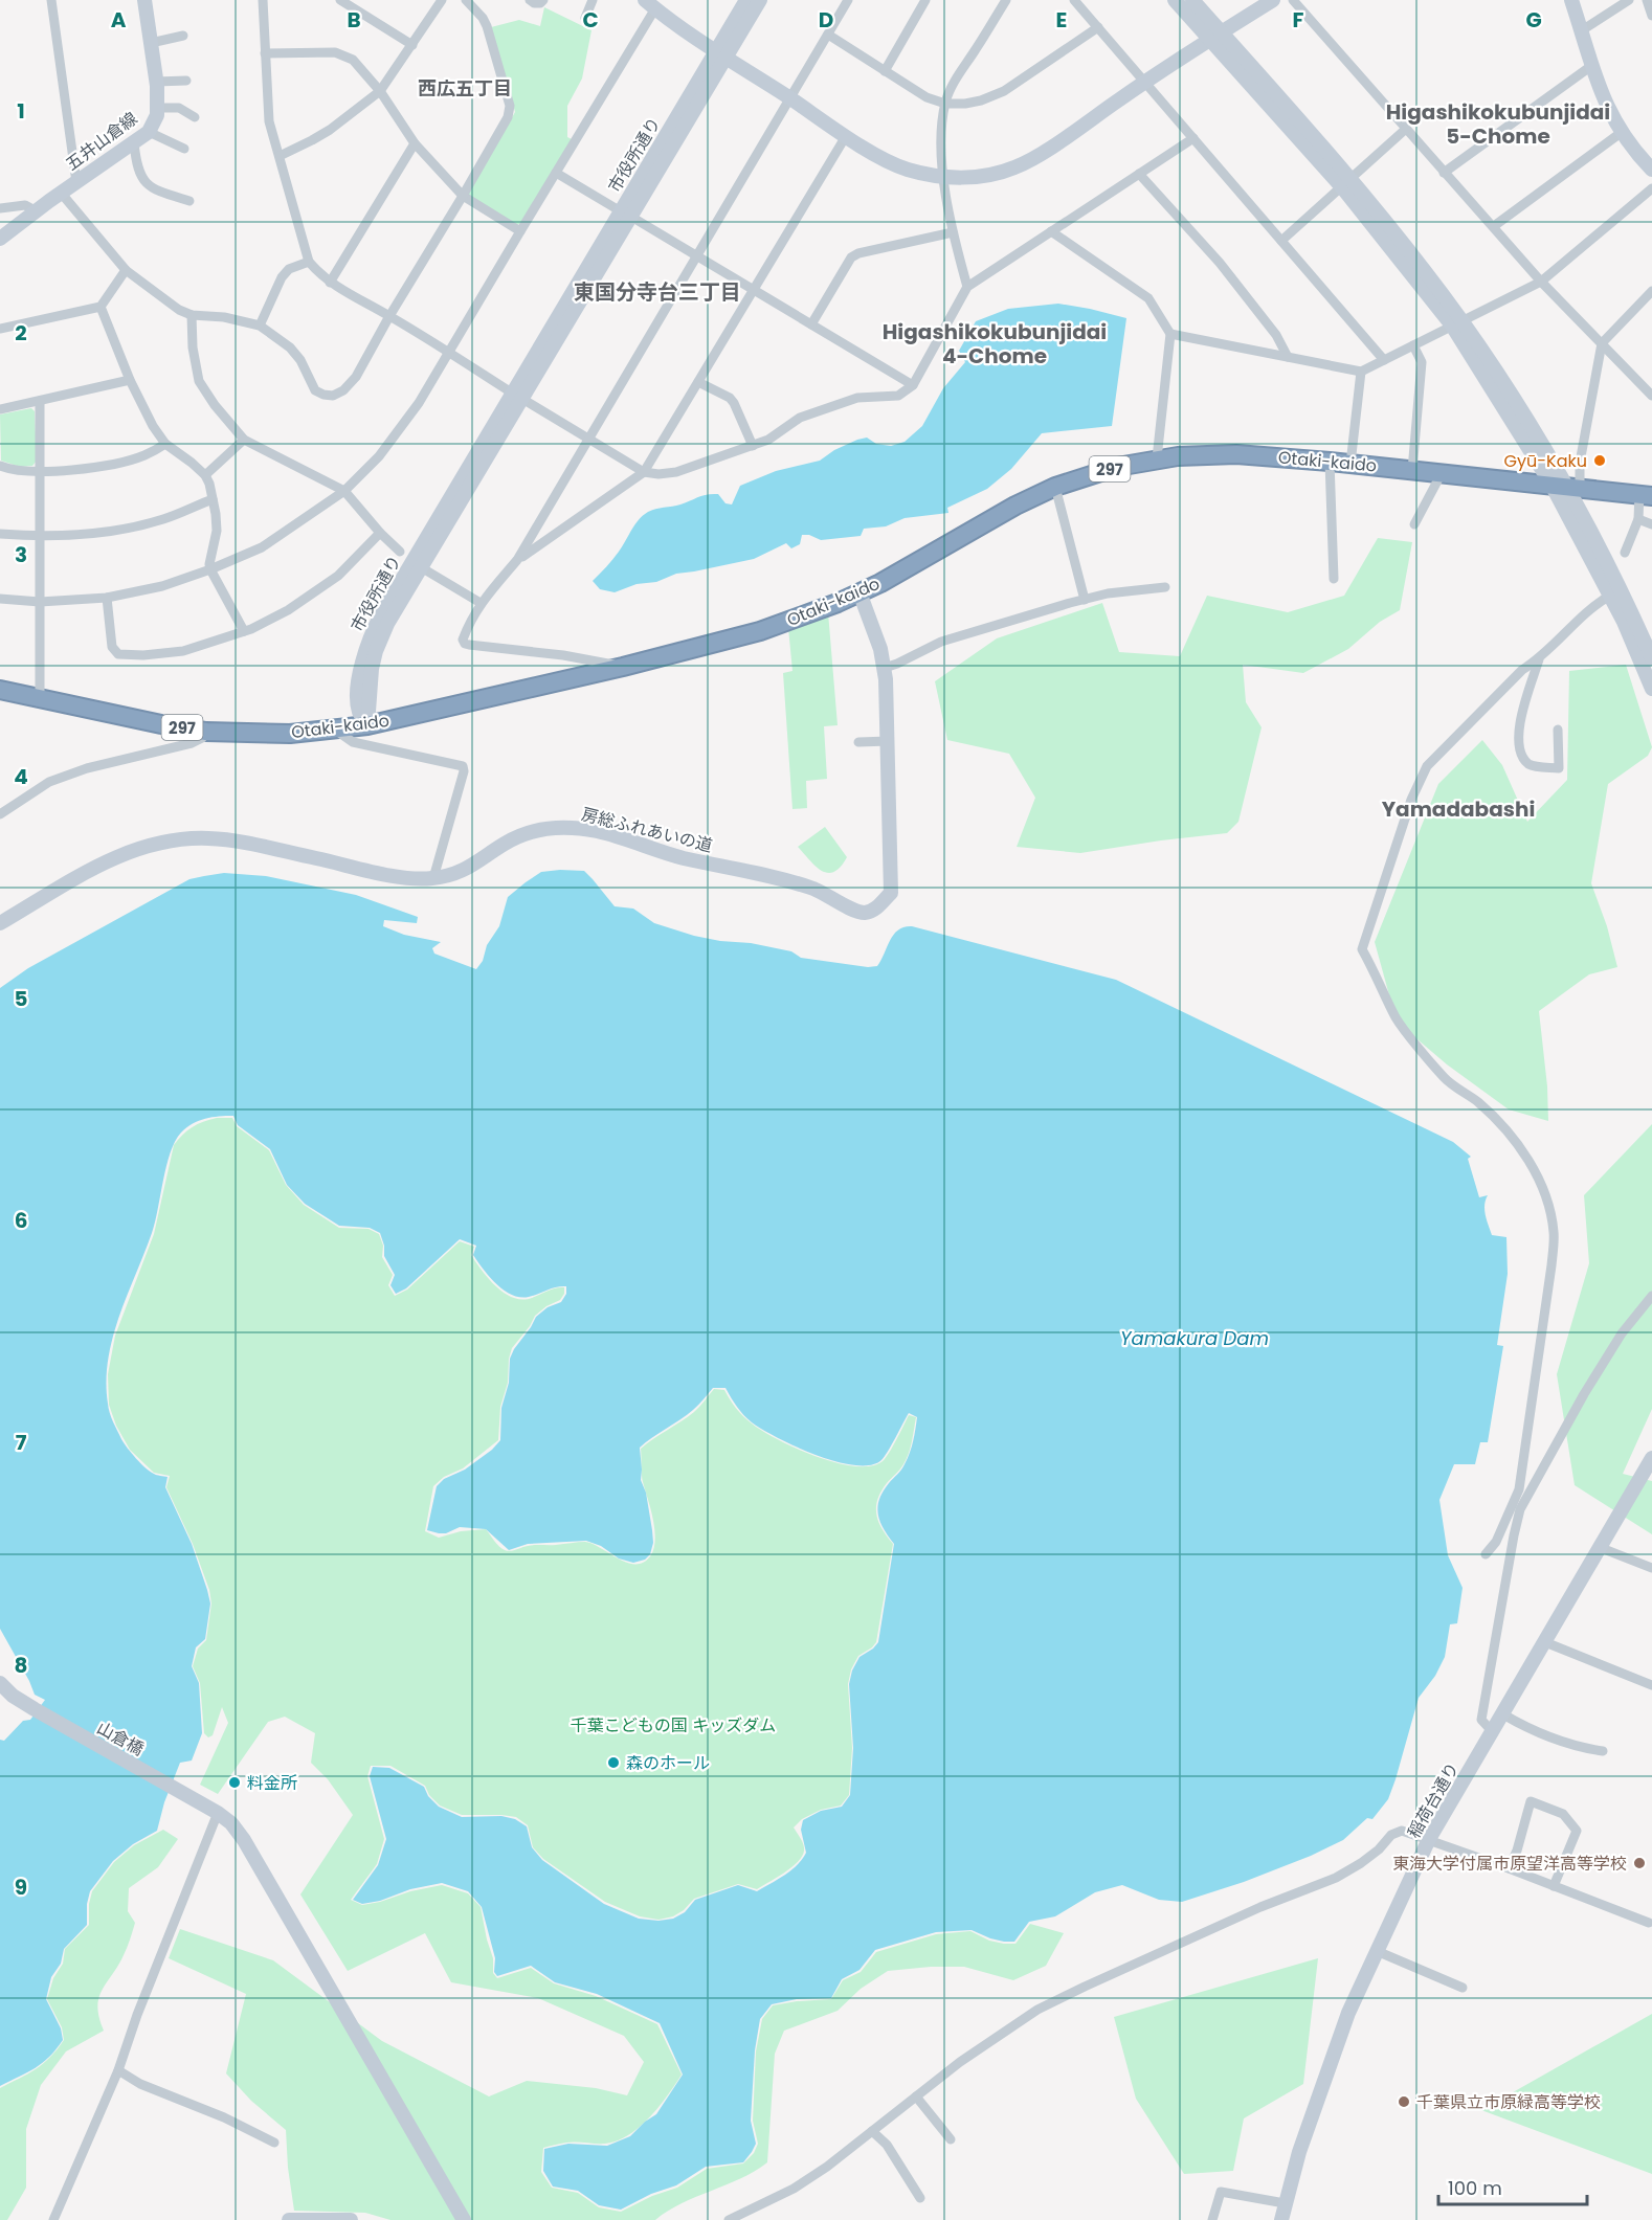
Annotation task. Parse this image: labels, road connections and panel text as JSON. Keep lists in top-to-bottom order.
{
  "streets": {
    "highway": ["Otaki-kaido", "297"],
    "street": [
      "五井山倉線",
      "市役所通り",
      "房総ふれあいの道",
      "山倉橋",
      "稲荷台通り"
    ]
  },
  "crossings": [
    ["市役所通り", "Otaki-kaido"],
    ["Otaki-kaido", "房総ふれあいの道"]
  ],
  "districts": [
    "西広五丁目",
    "Higashikokubunjidai 5-Chome",
    "東国分寺台三丁目",
    "Higashikokubunjidai 4-Chome",
    "Yamadabashi"
  ],
  "water": ["Yamakura Dam"],
  "parks": ["千葉こどもの国 キッズダム"],
  "places": [
    "Gyū-Kaku",
    "森のホール",
    "料金所",
    "東海大学付属市原望洋高等学校",
    "千葉県立市原緑高等学校"
  ],
  "scale_bar": "100 m",
  "grid": {
    "columns": [
      "A",
      "B",
      "C",
      "D",
      "E",
      "F",
      "G"
    ],
    "rows": [
      "1",
      "2",
      "3",
      "4",
      "5",
      "6",
      "7",
      "8",
      "9"
    ]
  }
}
